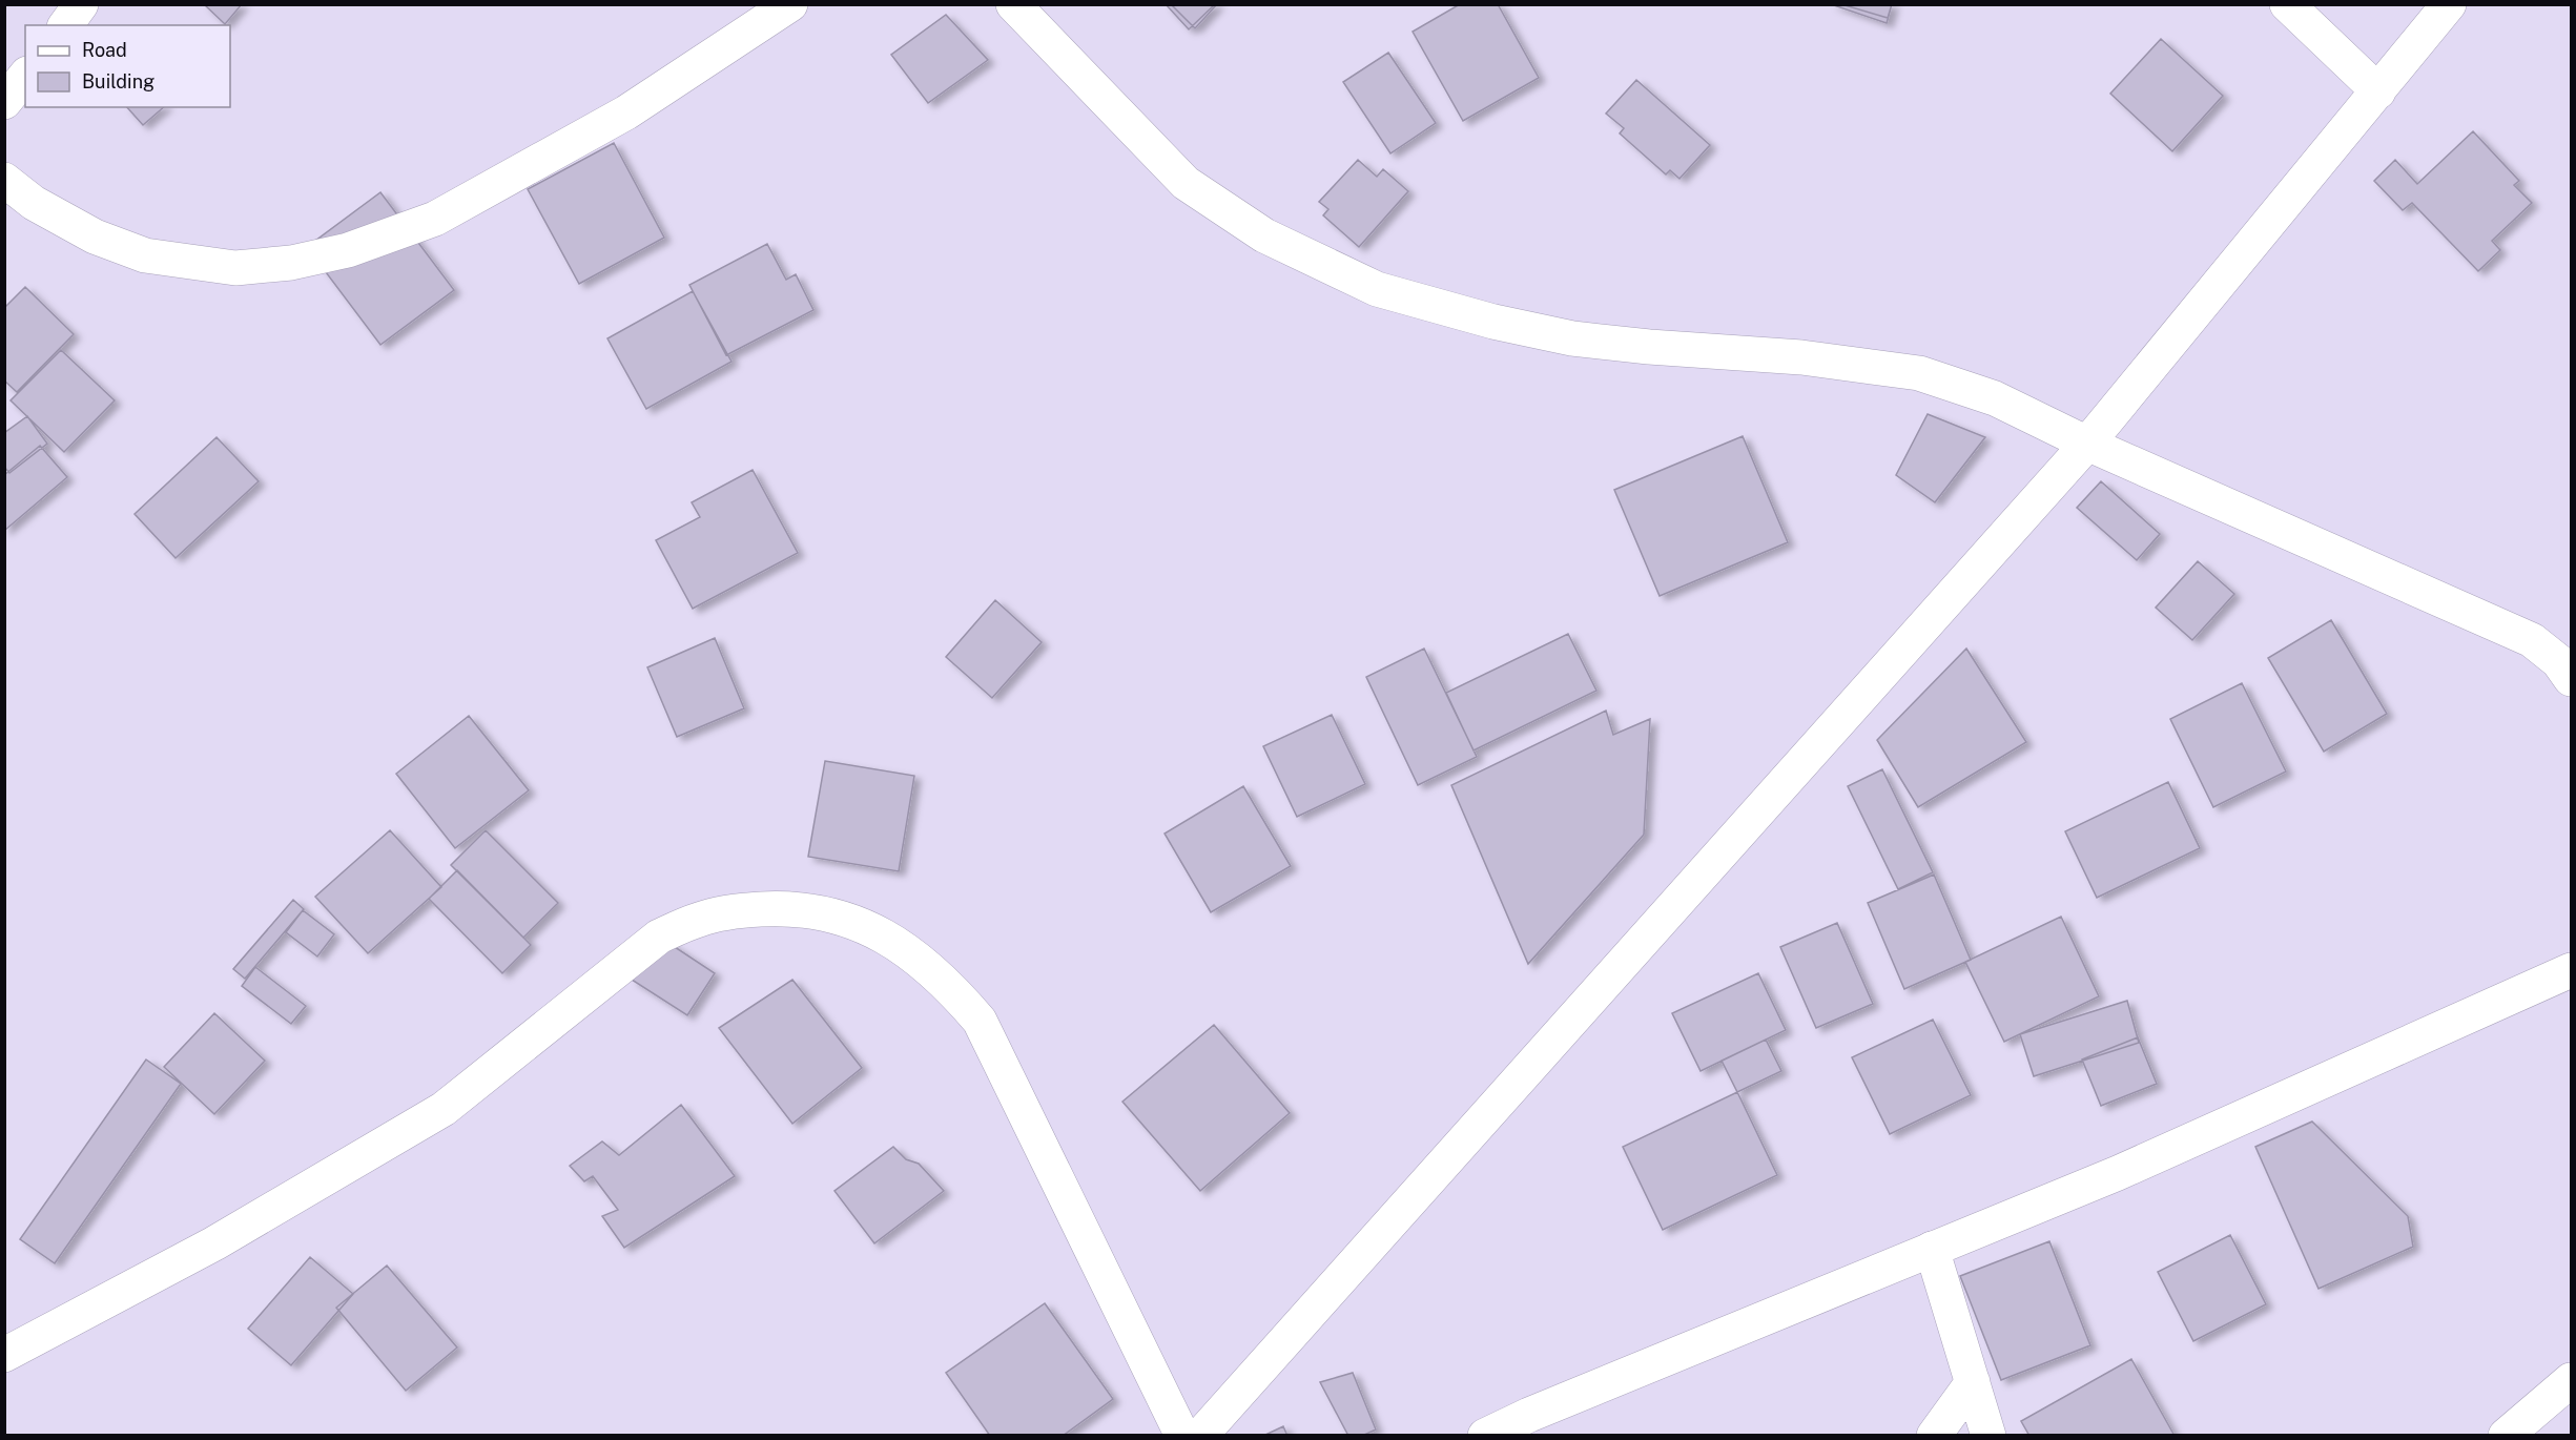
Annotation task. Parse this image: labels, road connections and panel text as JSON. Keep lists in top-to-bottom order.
{
  "legend": ["Road", "Building"]
}
